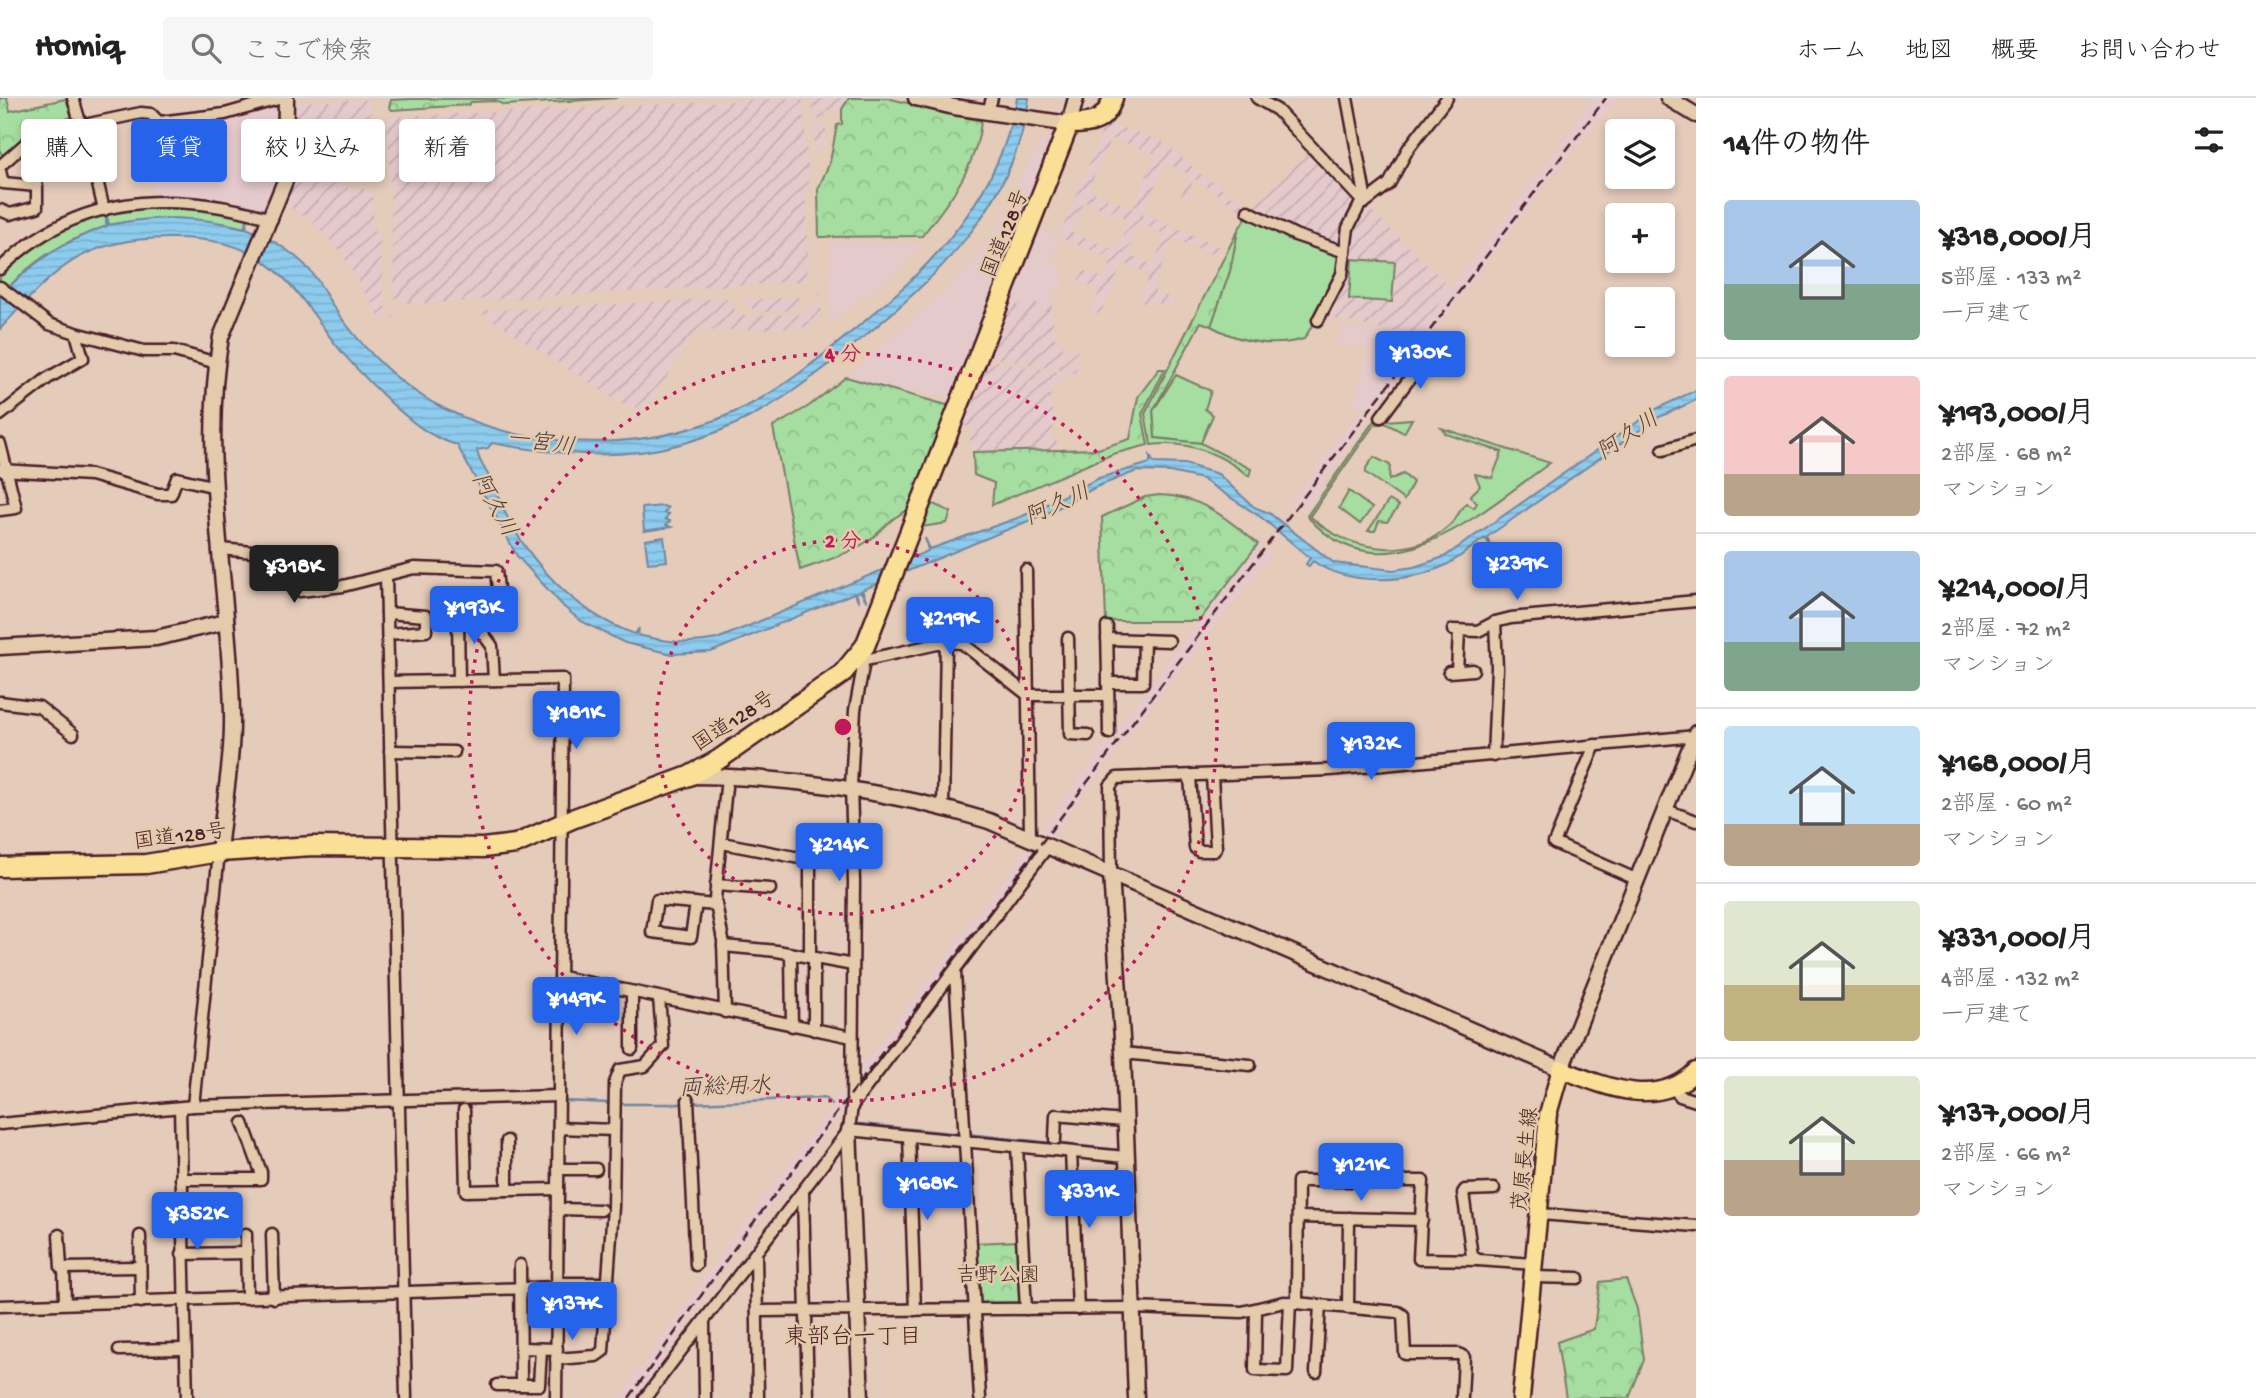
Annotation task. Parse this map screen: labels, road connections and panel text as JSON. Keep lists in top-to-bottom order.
{
  "streets": {
    "highway": ["国道128号"],
    "main road": ["茂原長生線"]
  },
  "districts": ["東部台一丁目"],
  "water": ["阿久川", "一宮川", "両総用水"],
  "parks": ["吉野公園"],
  "page": {
    "header": "Homiq",
    "search": "ここで検索",
    "nav": [
      "ホーム",
      "地図",
      "概要",
      "お問い合わせ"
    ],
    "heading": "14件の物件",
    "map_buttons": ["+", "−"],
    "chip": [
      "購入",
      "賃貸",
      "絞り込み",
      "新着"
    ],
    "list": [
      {
        "name": "¥318,000/月",
        "note": "5部屋 · 133 m² · 一戸建て"
      },
      {
        "name": "¥193,000/月",
        "note": "2部屋 · 68 m² · マンション"
      },
      {
        "name": "¥214,000/月",
        "note": "2部屋 · 72 m² · マンション"
      },
      {
        "name": "¥168,000/月",
        "note": "2部屋 · 60 m² · マンション"
      },
      {
        "name": "¥331,000/月",
        "note": "4部屋 · 132 m² · 一戸建て"
      },
      {
        "name": "¥137,000/月",
        "note": "2部屋 · 66 m² · マンション"
      }
    ],
    "price": [
      "¥130K",
      "¥239K",
      "¥318K",
      "¥193K",
      "¥219K",
      "¥181K",
      "¥132K",
      "¥214K",
      "¥149K",
      "¥121K",
      "¥168K",
      "¥331K",
      "¥352K",
      "¥137K"
    ]
  },
  "rings": ["4 分", "2 分"]
}
